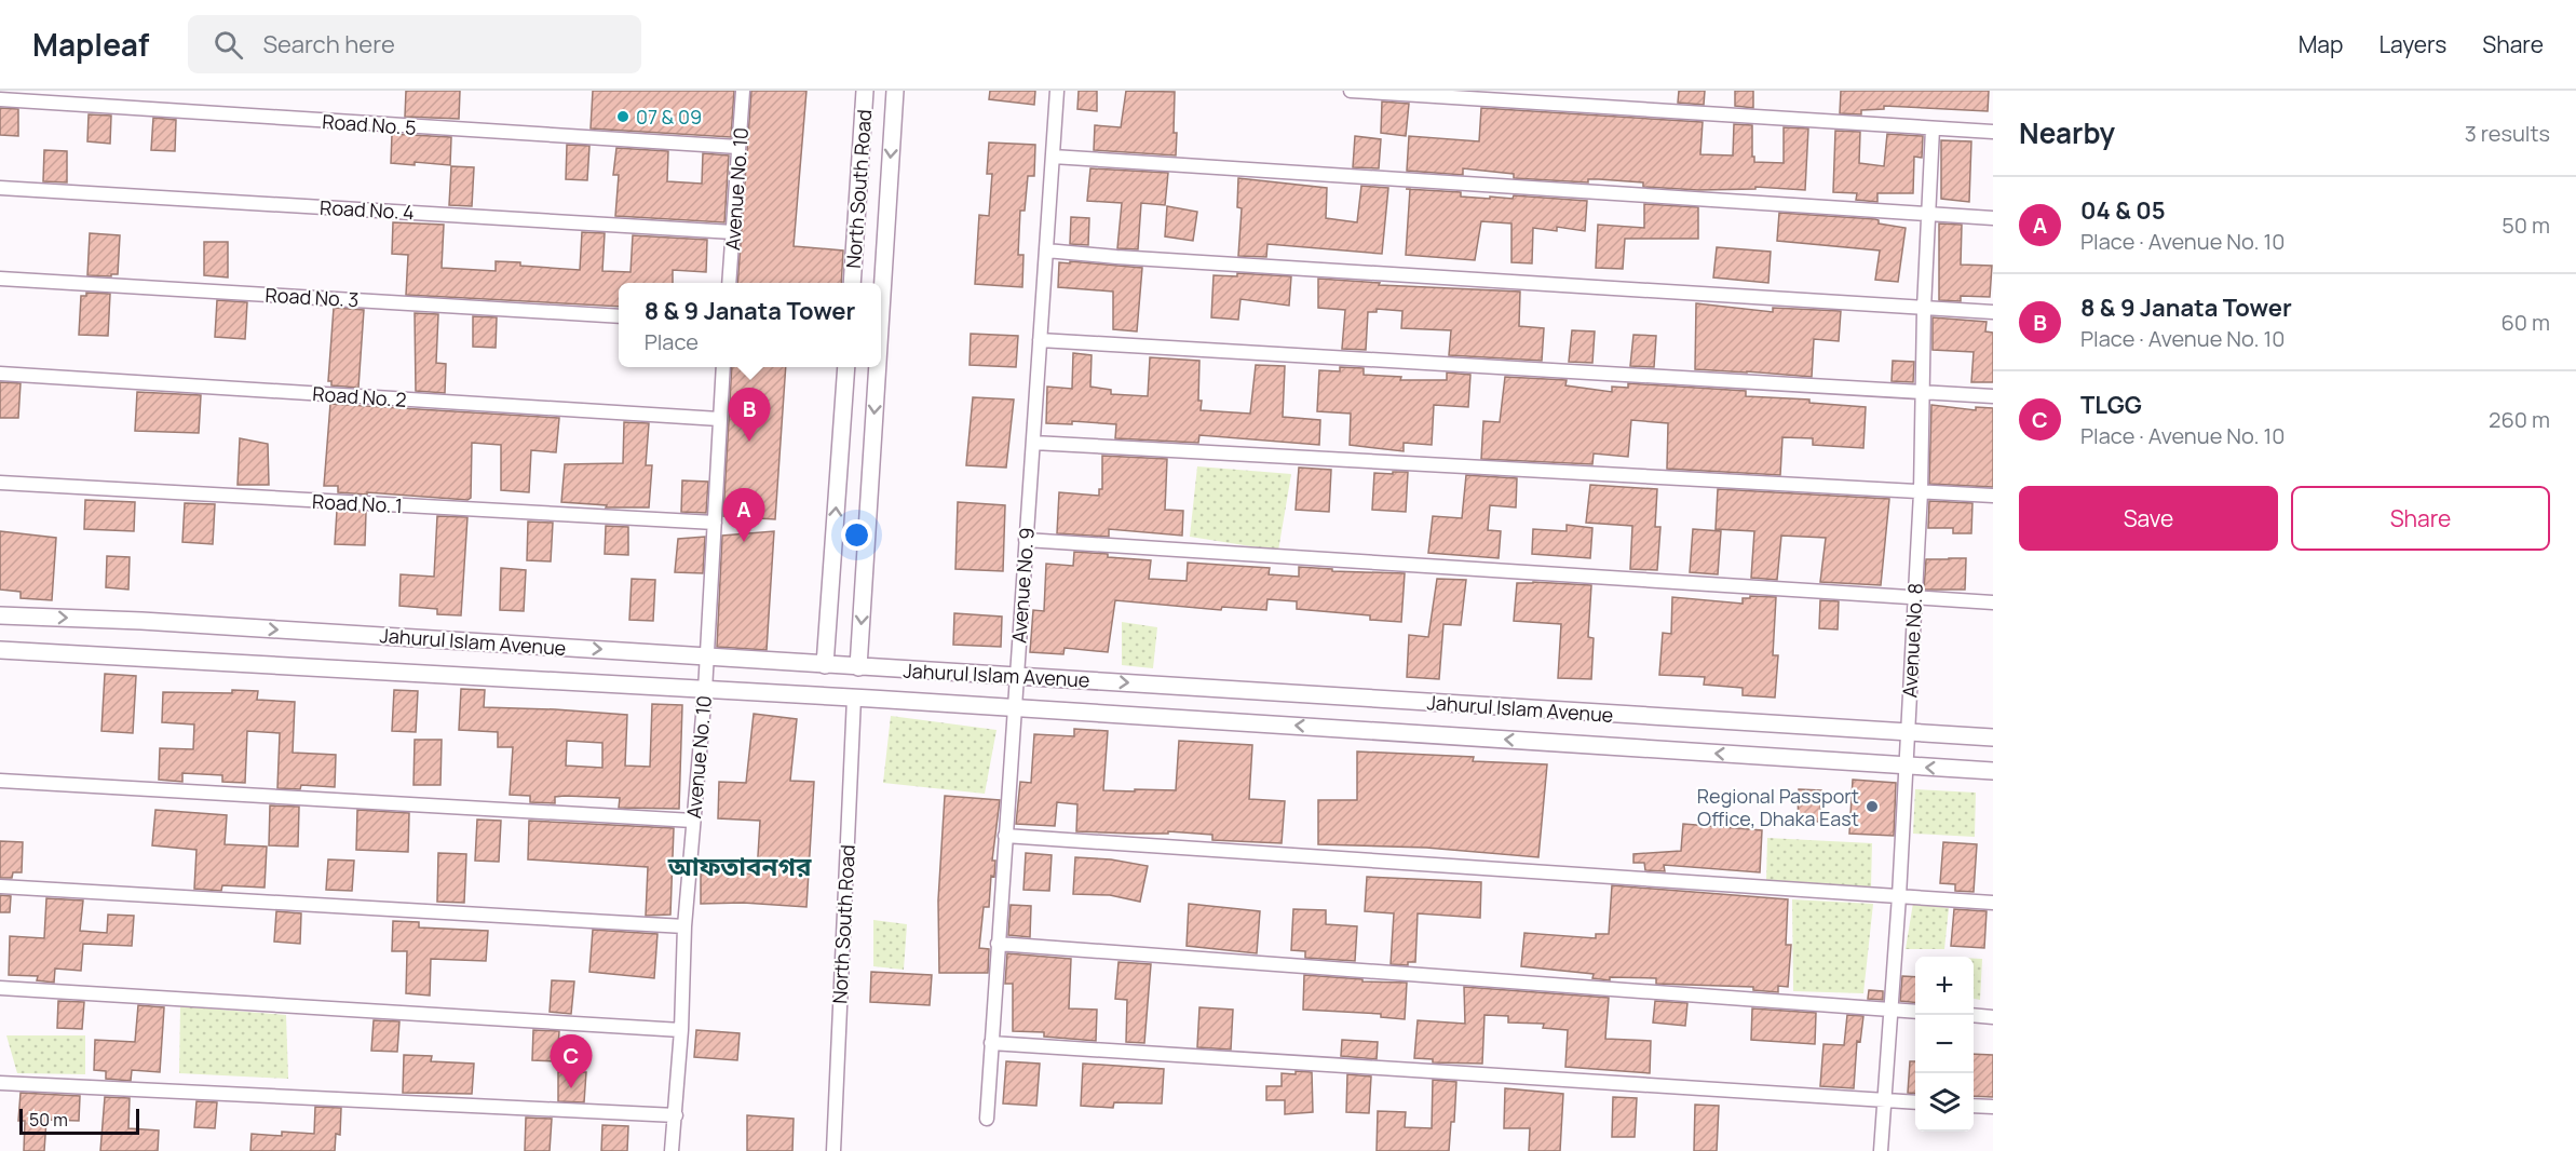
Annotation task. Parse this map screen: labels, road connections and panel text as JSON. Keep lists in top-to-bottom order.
{
  "streets": {
    "street": [
      "Road No. 5",
      "Avenue No. 10",
      "North South Road",
      "Road No. 4",
      "Road No. 3",
      "Road No. 2",
      "Road No. 1",
      "Avenue No. 9",
      "Avenue No. 8",
      "Jahurul Islam Avenue"
    ]
  },
  "crossings": [
    ["Road No. 5", "Avenue No. 10"],
    ["Avenue No. 10", "Road No. 4"],
    ["Avenue No. 10", "Road No. 2"],
    ["Avenue No. 10", "Road No. 1"],
    ["Avenue No. 10", "Jahurul Islam Avenue"],
    ["North South Road", "Jahurul Islam Avenue"],
    ["Avenue No. 9", "Jahurul Islam Avenue"],
    ["Avenue No. 8", "Jahurul Islam Avenue"]
  ],
  "districts": ["আফতাবনগর"],
  "places": ["07 & 09", "Regional Passport Office, Dhaka East"],
  "scale_bar": "50 m",
  "page": {
    "header": "Mapleaf",
    "search": "Search here",
    "nav": ["Map", "Layers", "Share"],
    "heading": ["Nearby", "3 results"],
    "list": [
      {
        "mark": "A",
        "name": "04 & 05",
        "note": "Place · Avenue No. 10",
        "value": "50 m"
      },
      {
        "mark": "B",
        "name": "8 & 9 Janata Tower",
        "note": "Place · Avenue No. 10",
        "value": "60 m"
      },
      {
        "mark": "C",
        "name": "TLGG",
        "note": "Place · Avenue No. 10",
        "value": "260 m"
      }
    ],
    "popup": ["8 & 9 Janata Tower", "Place"],
    "pins": ["B", "A", "C"],
    "buttons": ["Save", "Share"],
    "map_buttons": ["+", "−"],
    "scale": "50 m"
  }
}
